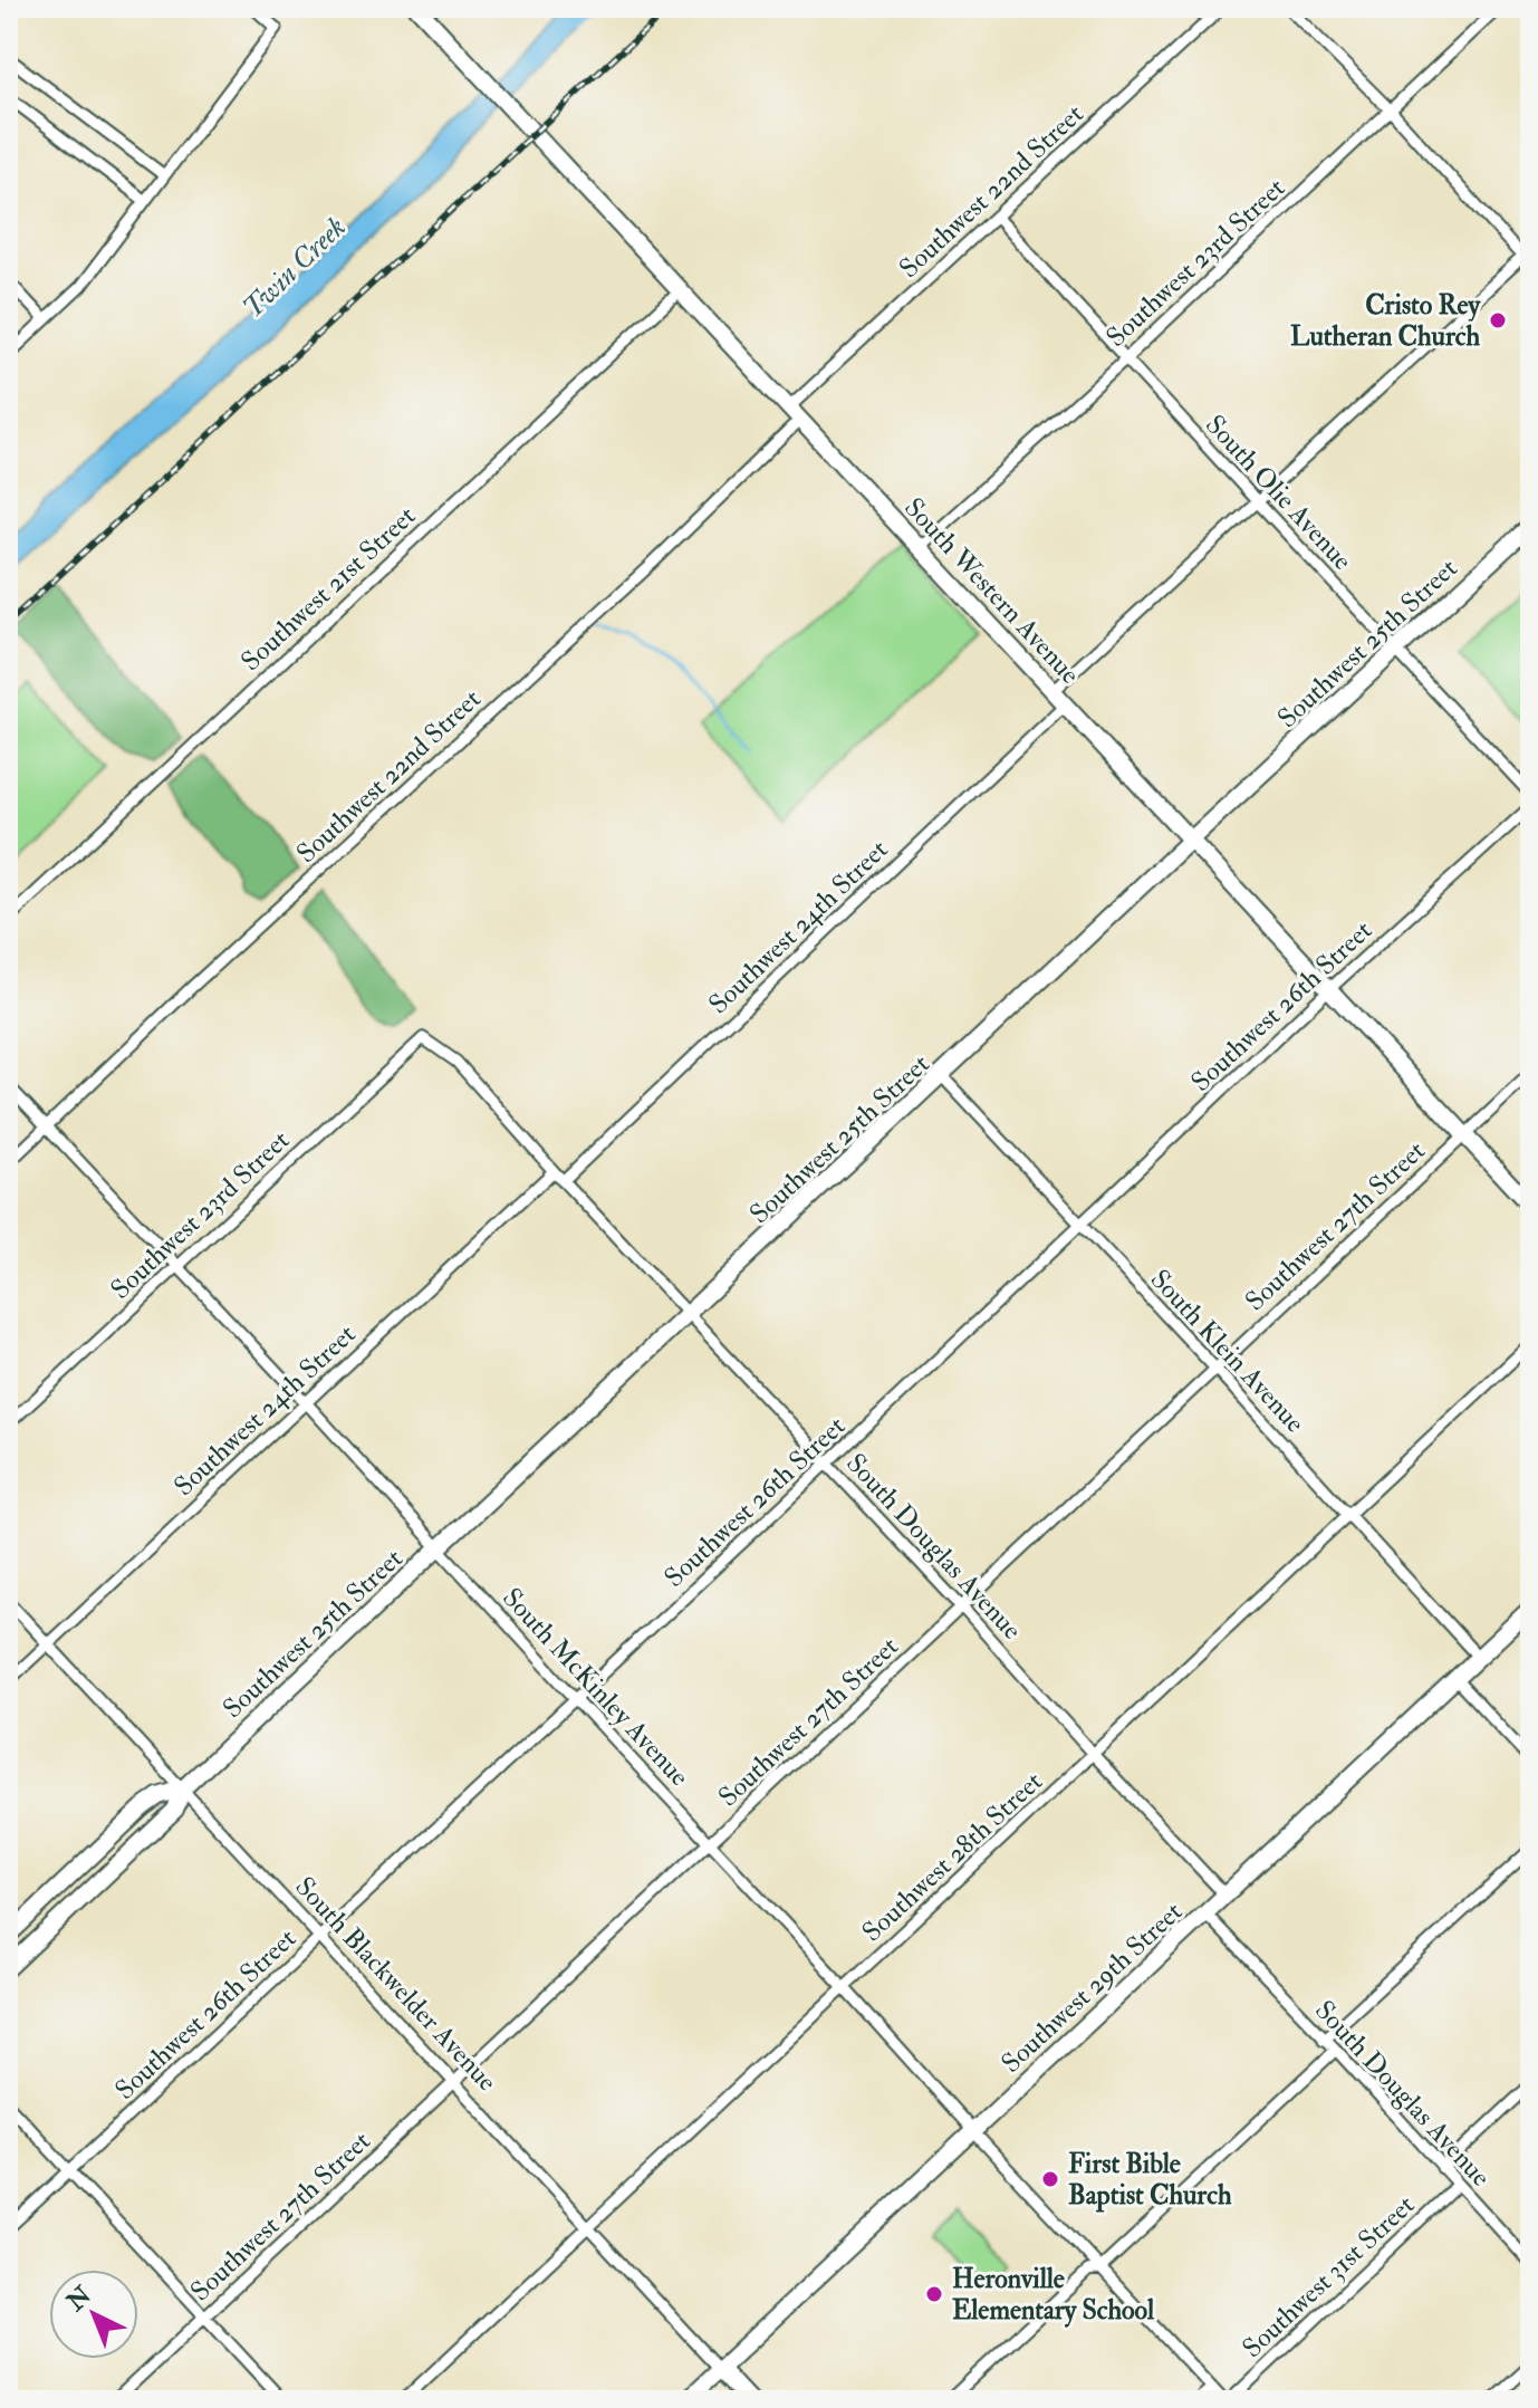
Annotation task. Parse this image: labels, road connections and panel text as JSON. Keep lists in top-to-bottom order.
{
  "streets": {
    "main road": [
      "South Western Avenue",
      "Southwest 25th Street",
      "South Blackwelder Avenue",
      "Southwest 29th Street"
    ],
    "street": [
      "Southwest 22nd Street",
      "Southwest 23rd Street",
      "South Olie Avenue",
      "Southwest 21st Street",
      "Southwest 24th Street",
      "Southwest 26th Street",
      "Southwest 27th Street",
      "South Klein Avenue",
      "South Douglas Avenue",
      "South McKinley Avenue",
      "Southwest 28th Street",
      "Southwest 31st Street"
    ]
  },
  "crossings": [
    ["Southwest 22nd Street", "South Olie Avenue"],
    ["Southwest 22nd Street", "South Western Avenue"],
    ["Southwest 22nd Street", "South McKinley Avenue"],
    ["Southwest 23rd Street", "South Olie Avenue"],
    ["Southwest 23rd Street", "South Western Avenue"],
    ["Southwest 23rd Street", "South Douglas Avenue"],
    ["Southwest 23rd Street", "South McKinley Avenue"],
    ["South Olie Avenue", "Southwest 25th Street"],
    ["Southwest 21st Street", "South Western Avenue"],
    ["South Western Avenue", "Southwest 25th Street"],
    ["South Western Avenue", "Southwest 24th Street"],
    ["South Western Avenue", "Southwest 26th Street"],
    ["South Western Avenue", "Southwest 27th Street"],
    ["Southwest 25th Street", "South Klein Avenue"],
    ["Southwest 25th Street", "South Douglas Avenue"],
    ["Southwest 25th Street", "South McKinley Avenue"],
    ["Southwest 25th Street", "South Blackwelder Avenue"],
    ["Southwest 24th Street", "South Douglas Avenue"],
    ["Southwest 24th Street", "South McKinley Avenue"],
    ["Southwest 24th Street", "South Blackwelder Avenue"],
    ["Southwest 26th Street", "South Klein Avenue"],
    ["Southwest 26th Street", "South Douglas Avenue"],
    ["Southwest 26th Street", "South McKinley Avenue"],
    ["Southwest 26th Street", "South Blackwelder Avenue"],
    ["Southwest 27th Street", "South Klein Avenue"],
    ["Southwest 27th Street", "South Douglas Avenue"],
    ["Southwest 27th Street", "South McKinley Avenue"],
    ["Southwest 27th Street", "South Blackwelder Avenue"],
    ["South Klein Avenue", "Southwest 28th Street"],
    ["South Klein Avenue", "Southwest 29th Street"],
    ["South Douglas Avenue", "Southwest 28th Street"],
    ["South Douglas Avenue", "Southwest 29th Street"],
    ["South Douglas Avenue", "Southwest 31st Street"],
    ["South McKinley Avenue", "Southwest 28th Street"],
    ["South McKinley Avenue", "Southwest 29th Street"],
    ["South McKinley Avenue", "Southwest 31st Street"],
    ["Southwest 28th Street", "South Blackwelder Avenue"],
    ["South Blackwelder Avenue", "Southwest 29th Street"]
  ],
  "water": ["Twin Creek"],
  "places": ["Cristo Rey Lutheran Church", "First Bible Baptist Church", "Heronville Elementary School"],
  "north": "top left"
}
